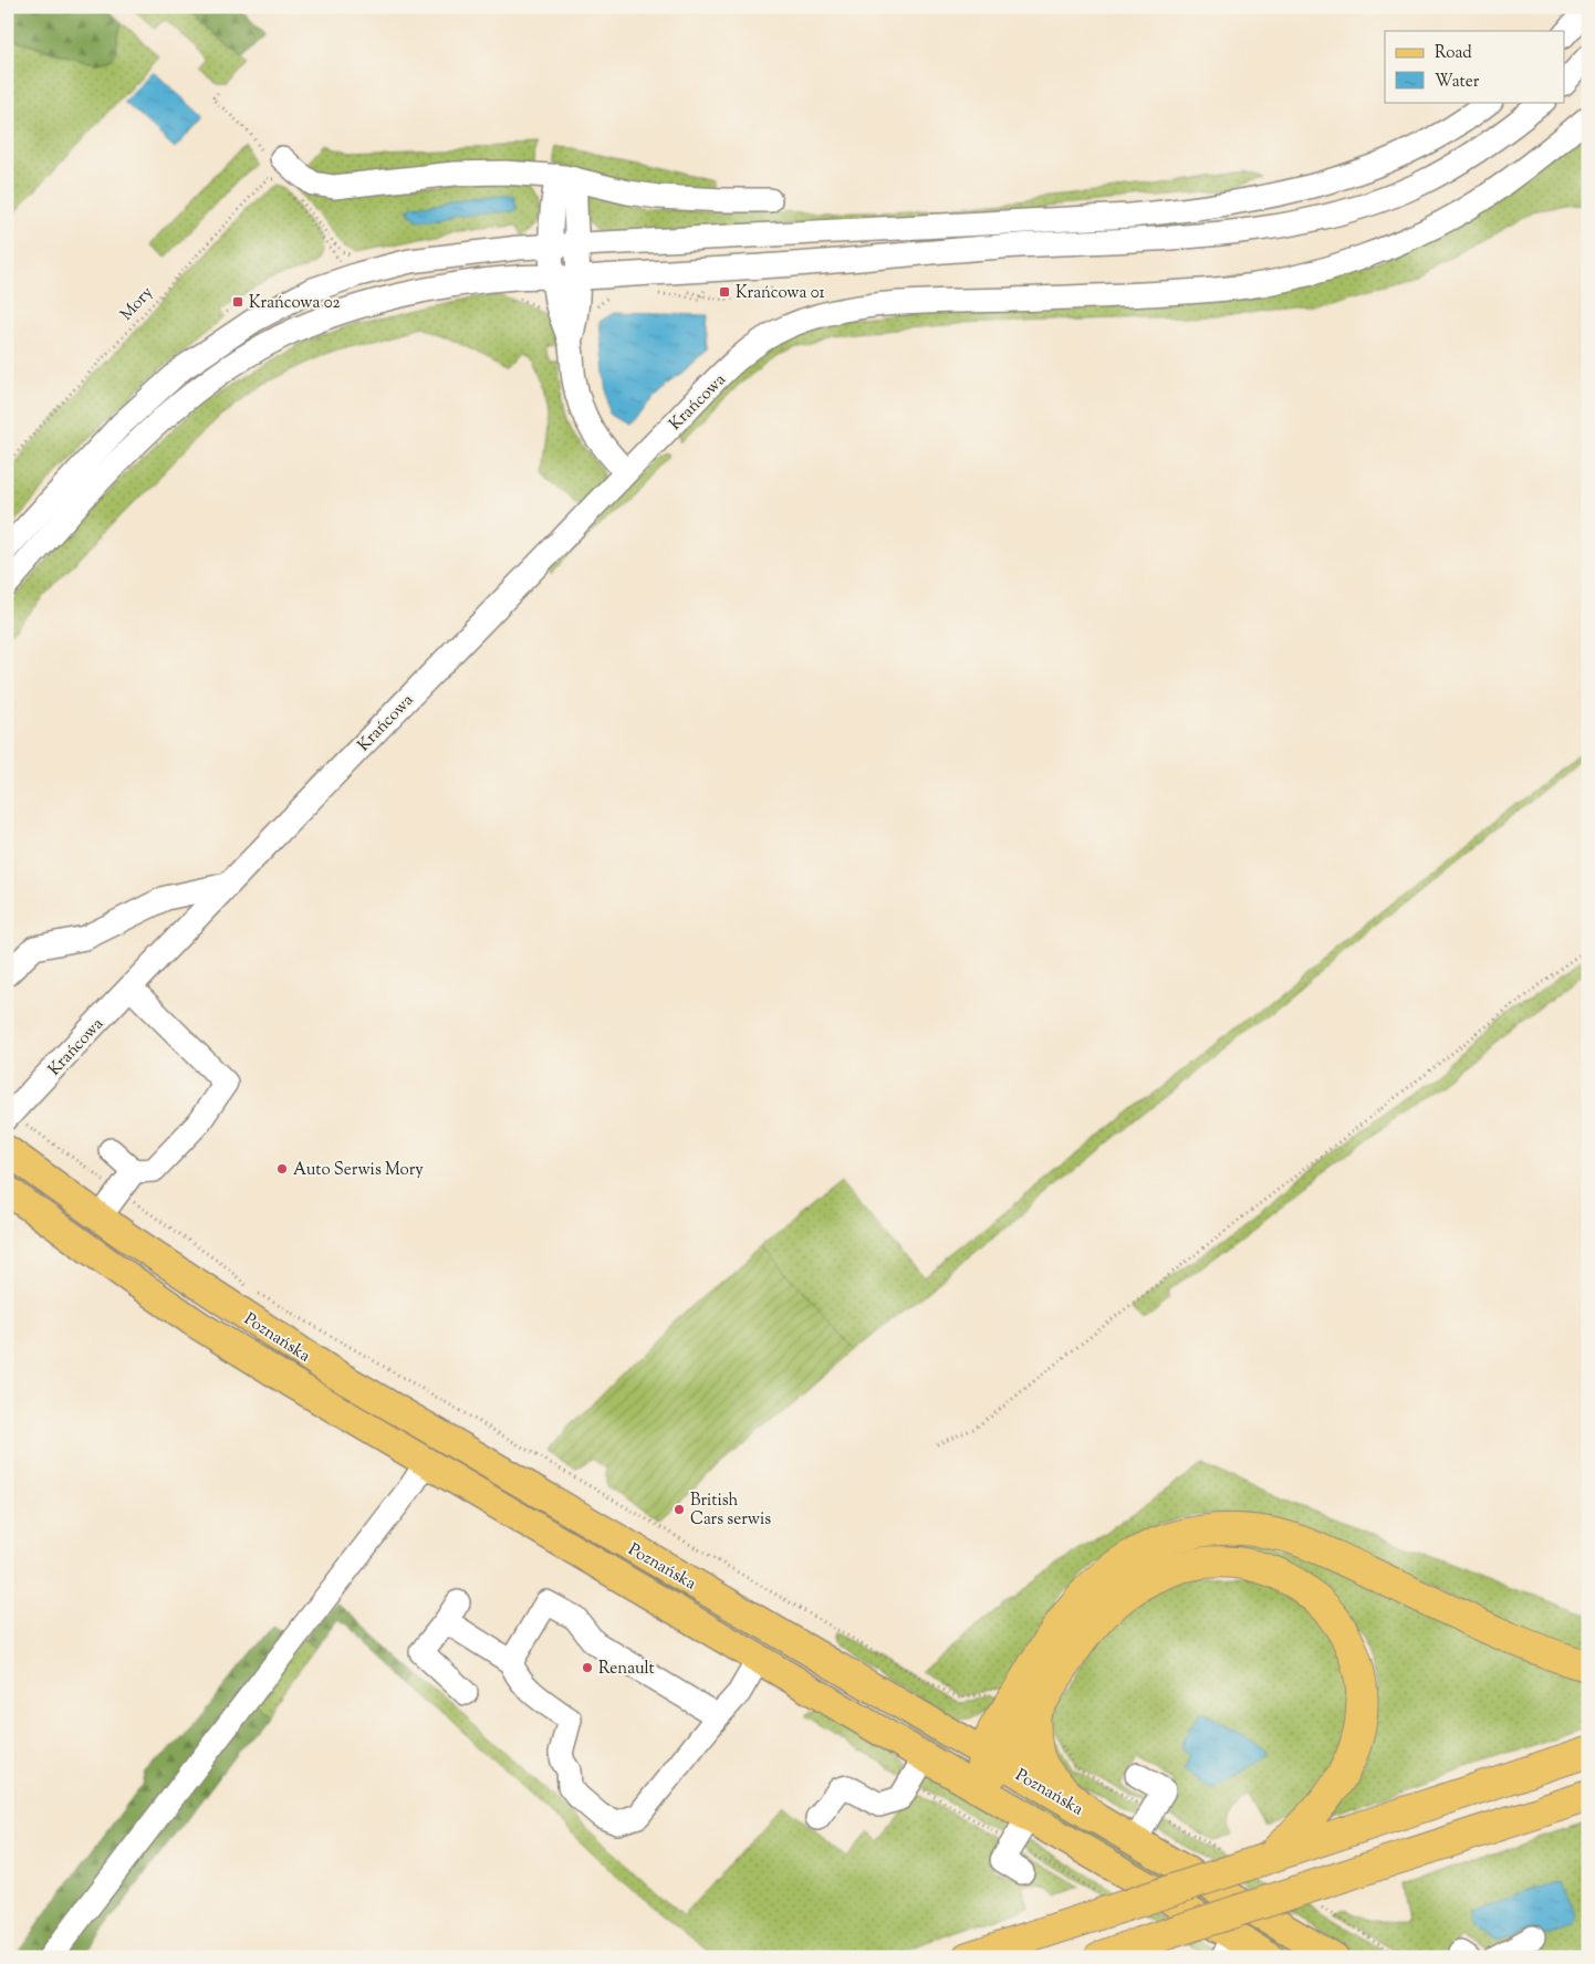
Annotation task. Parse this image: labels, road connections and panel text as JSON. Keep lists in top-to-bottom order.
{
  "streets": {
    "main road": ["Poznańska"],
    "street": ["Krańcowa"],
    "path": ["Mory"]
  },
  "places": {
    "transit": ["Krańcowa 01", "Krańcowa 02"],
    "other": ["Auto Serwis Mory", "British Cars serwis", "Renault"]
  },
  "legend": ["Road", "Water"]
}
